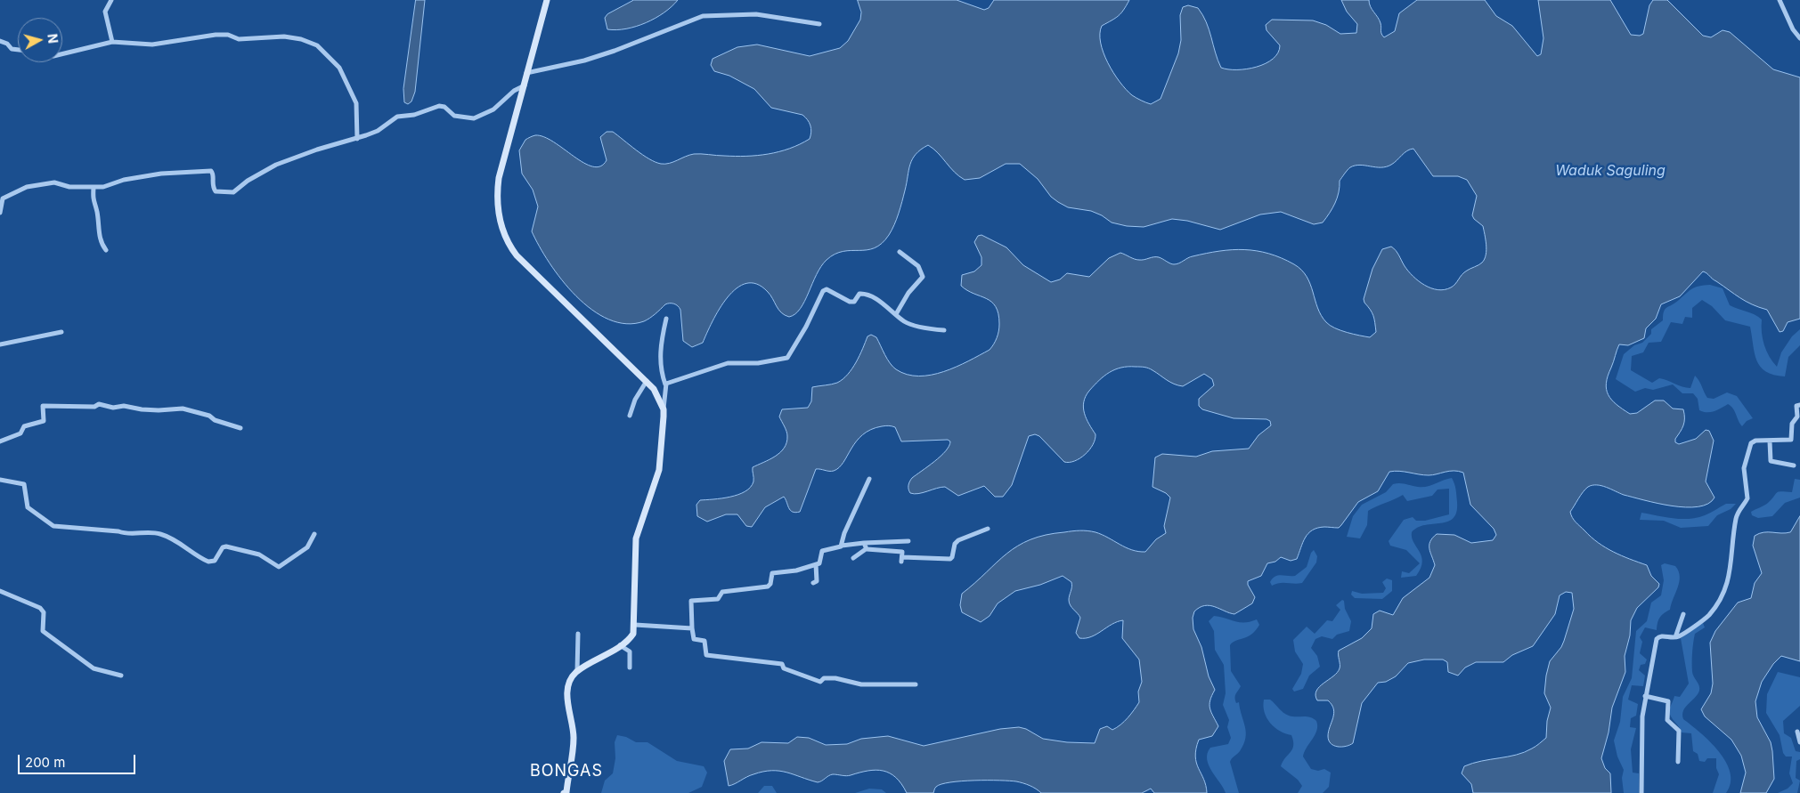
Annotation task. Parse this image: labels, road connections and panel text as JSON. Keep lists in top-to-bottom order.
{
  "districts": ["BONGAS"],
  "water": ["Waduk Saguling"],
  "scale_bar": "200 m",
  "north": "right"
}
